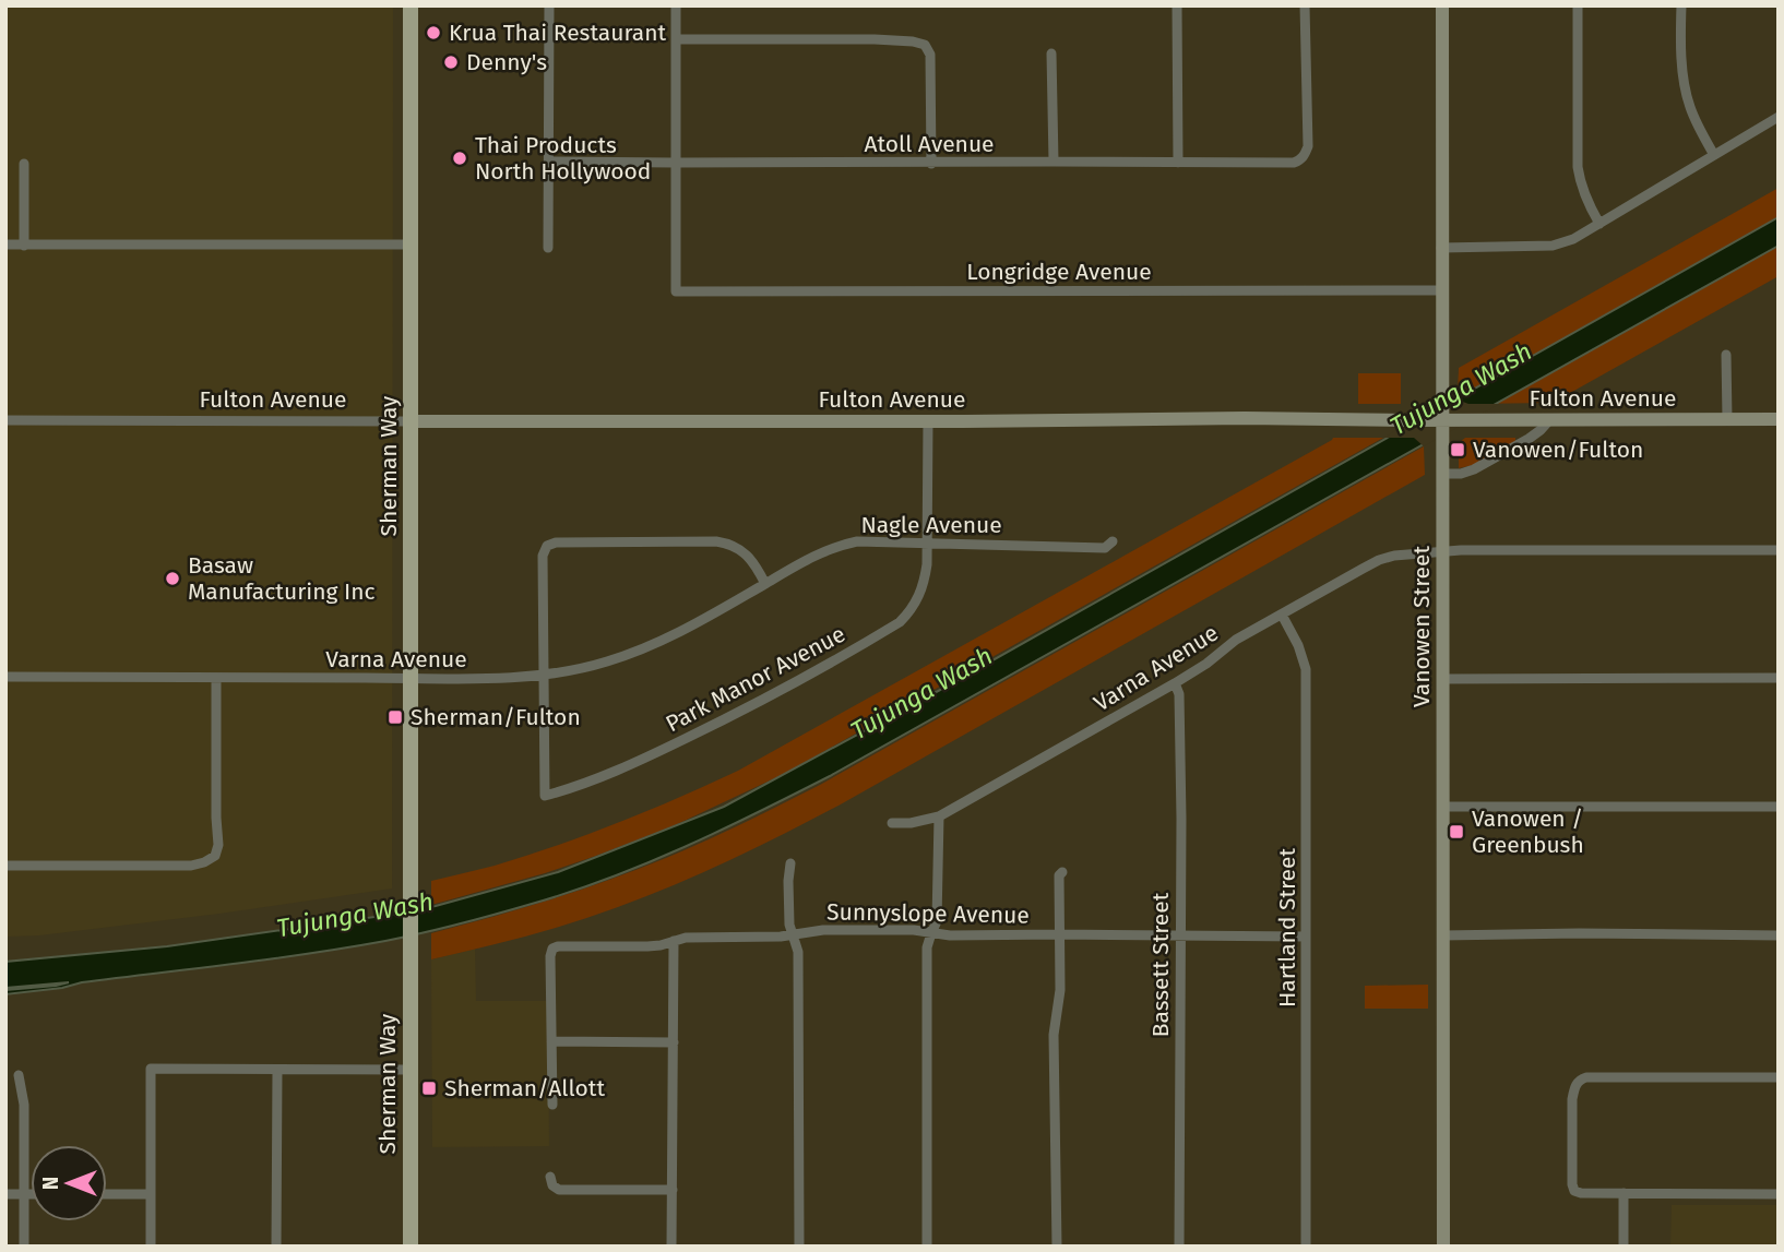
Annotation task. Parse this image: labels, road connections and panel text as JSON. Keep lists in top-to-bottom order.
{
  "streets": {
    "main road": ["Sherman Way"],
    "street": [
      "Atoll Avenue",
      "Longridge Avenue",
      "Fulton Avenue",
      "Nagle Avenue",
      "Vanowen Street",
      "Varna Avenue",
      "Park Manor Avenue",
      "Sunnyslope Avenue",
      "Hartland Street",
      "Bassett Street"
    ]
  },
  "crossings": [
    ["Atoll Avenue", "Longridge Avenue"],
    ["Longridge Avenue", "Vanowen Street"],
    ["Fulton Avenue", "Sherman Way"],
    ["Fulton Avenue", "Vanowen Street"],
    ["Fulton Avenue", "Park Manor Avenue"],
    ["Sherman Way", "Varna Avenue"],
    ["Nagle Avenue", "Varna Avenue"],
    ["Nagle Avenue", "Park Manor Avenue"],
    ["Vanowen Street", "Varna Avenue"],
    ["Varna Avenue", "Park Manor Avenue"],
    ["Varna Avenue", "Hartland Street"],
    ["Varna Avenue", "Bassett Street"],
    ["Sunnyslope Avenue", "Hartland Street"],
    ["Sunnyslope Avenue", "Bassett Street"]
  ],
  "water": ["Tujunga Wash"],
  "places": {
    "other": [
      "Krua Thai Restaurant",
      "Denny's",
      "Thai Products North Hollywood",
      "Basaw Manufacturing Inc"
    ],
    "transit": [
      "Vanowen/Fulton",
      "Sherman/Fulton",
      "Vanowen / Greenbush",
      "Sherman/Allott"
    ]
  },
  "north": "left"
}
